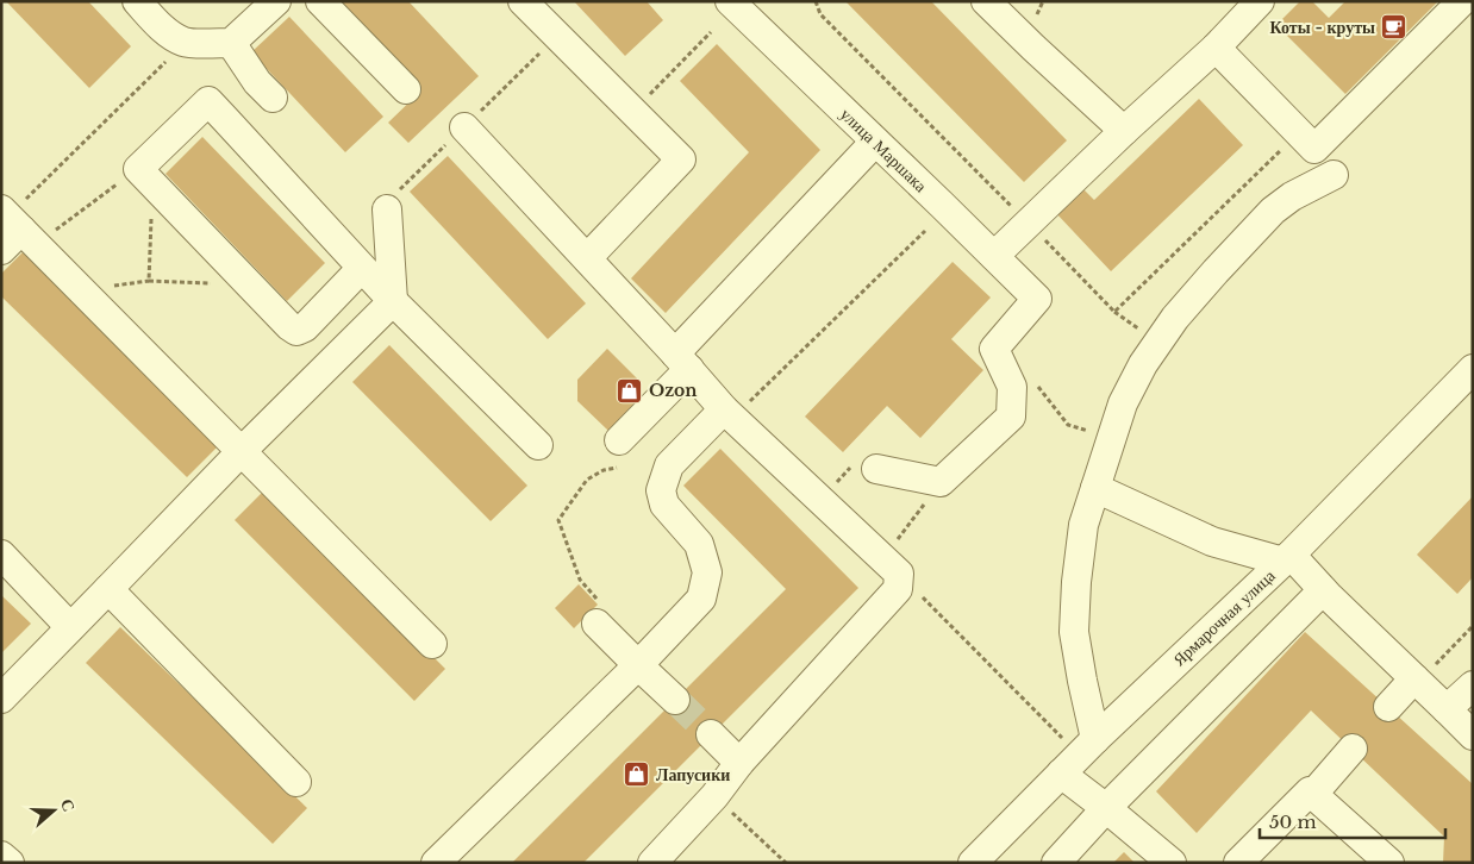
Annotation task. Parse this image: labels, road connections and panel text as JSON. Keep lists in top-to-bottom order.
{
  "streets": {
    "street": ["улица Маршака", "Ярмарочная улица"]
  },
  "places": {
    "cafe": ["Коты - круты"],
    "shop": ["Ozon", "Лапусики"]
  },
  "scale_bar": "50 m",
  "north": "right"
}
